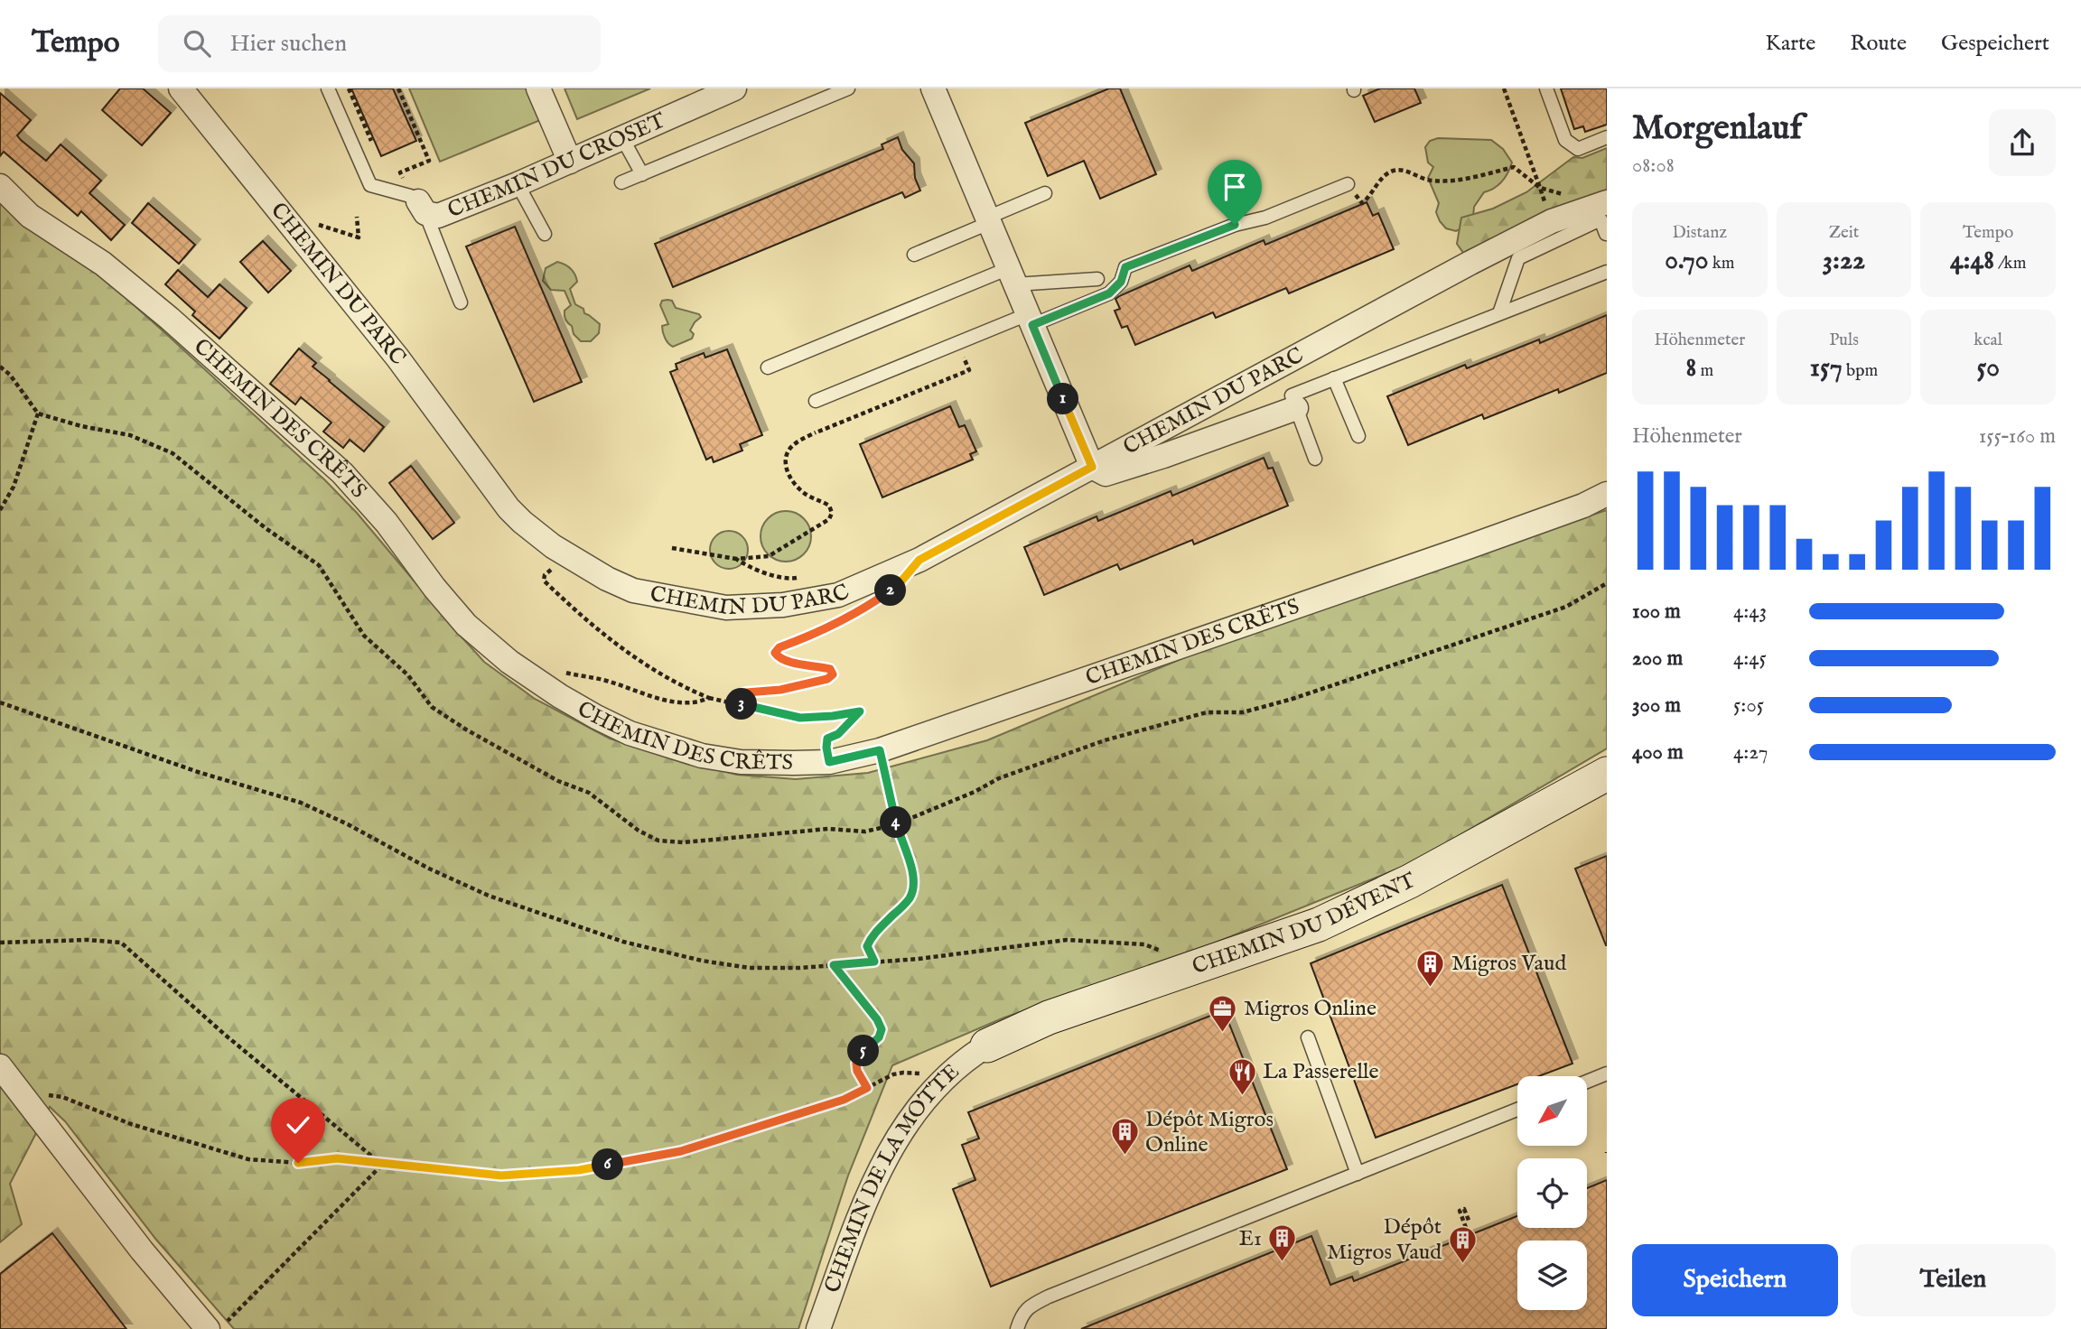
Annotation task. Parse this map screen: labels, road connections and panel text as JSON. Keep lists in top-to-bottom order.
{
  "streets": {
    "street": [
      "CHEMIN DU CROSET",
      "CHEMIN DU PARC",
      "CHEMIN DES CRÊTS",
      "CHEMIN DU DÉVENT",
      "CHEMIN DE LA MOTTE"
    ]
  },
  "crossings": [
    ["CHEMIN DU DÉVENT", "CHEMIN DE LA MOTTE"]
  ],
  "places": {
    "building": [
      "Migros Vaud",
      "Dépôt Migros Online",
      "E1",
      "Dépôt Migros Vaud"
    ],
    "office": ["Migros Online"],
    "restaurant": ["La Passerelle"]
  },
  "north": "bottom left",
  "page": {
    "header": "Tempo",
    "search": "Hier suchen",
    "nav": ["Karte", "Route", "Gespeichert"],
    "heading": ["Morgenlauf", "08:08"],
    "stats": [
      ["Distanz", "0.70 km"],
      ["Zeit", "3:22"],
      ["Tempo", "4:48 /km"],
      ["Höhenmeter", "8 m"],
      ["Puls", "157 bpm"],
      ["kcal", "50"]
    ],
    "pins": [
      "1",
      "2",
      "3",
      "4",
      "5",
      "6"
    ],
    "chart": ["Höhenmeter", "155–160 m"],
    "list": [
      {
        "name": "100 m",
        "note": "4:43"
      },
      {
        "name": "200 m",
        "note": "4:45"
      },
      {
        "name": "300 m",
        "note": "5:05"
      },
      {
        "name": "400 m",
        "note": "4:27"
      }
    ],
    "buttons": ["Speichern", "Teilen"]
  }
}
